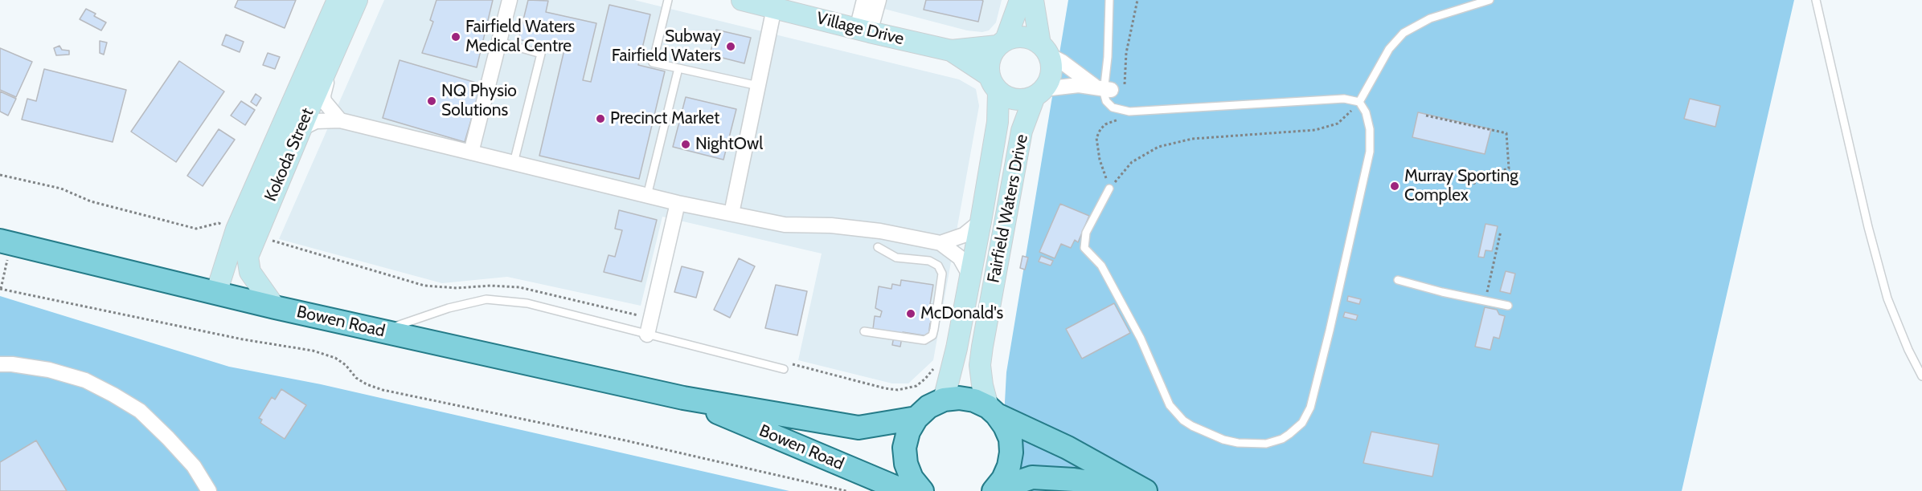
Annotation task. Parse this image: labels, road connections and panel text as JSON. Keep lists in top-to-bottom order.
{
  "streets": {
    "main road": ["Bowen Road"],
    "street": ["Village Drive", "Kokoda Street", "Fairfield Waters Drive"]
  },
  "crossings": [
    ["Village Drive", "Fairfield Waters Drive"],
    ["Kokoda Street", "Bowen Road"],
    ["Fairfield Waters Drive", "Bowen Road"]
  ],
  "places": [
    "Fairfield Waters Medical Centre",
    "Subway Fairfield Waters",
    "NQ Physio Solutions",
    "Precinct Market",
    "NightOwl",
    "Murray Sporting Complex",
    "McDonald's"
  ]
}
